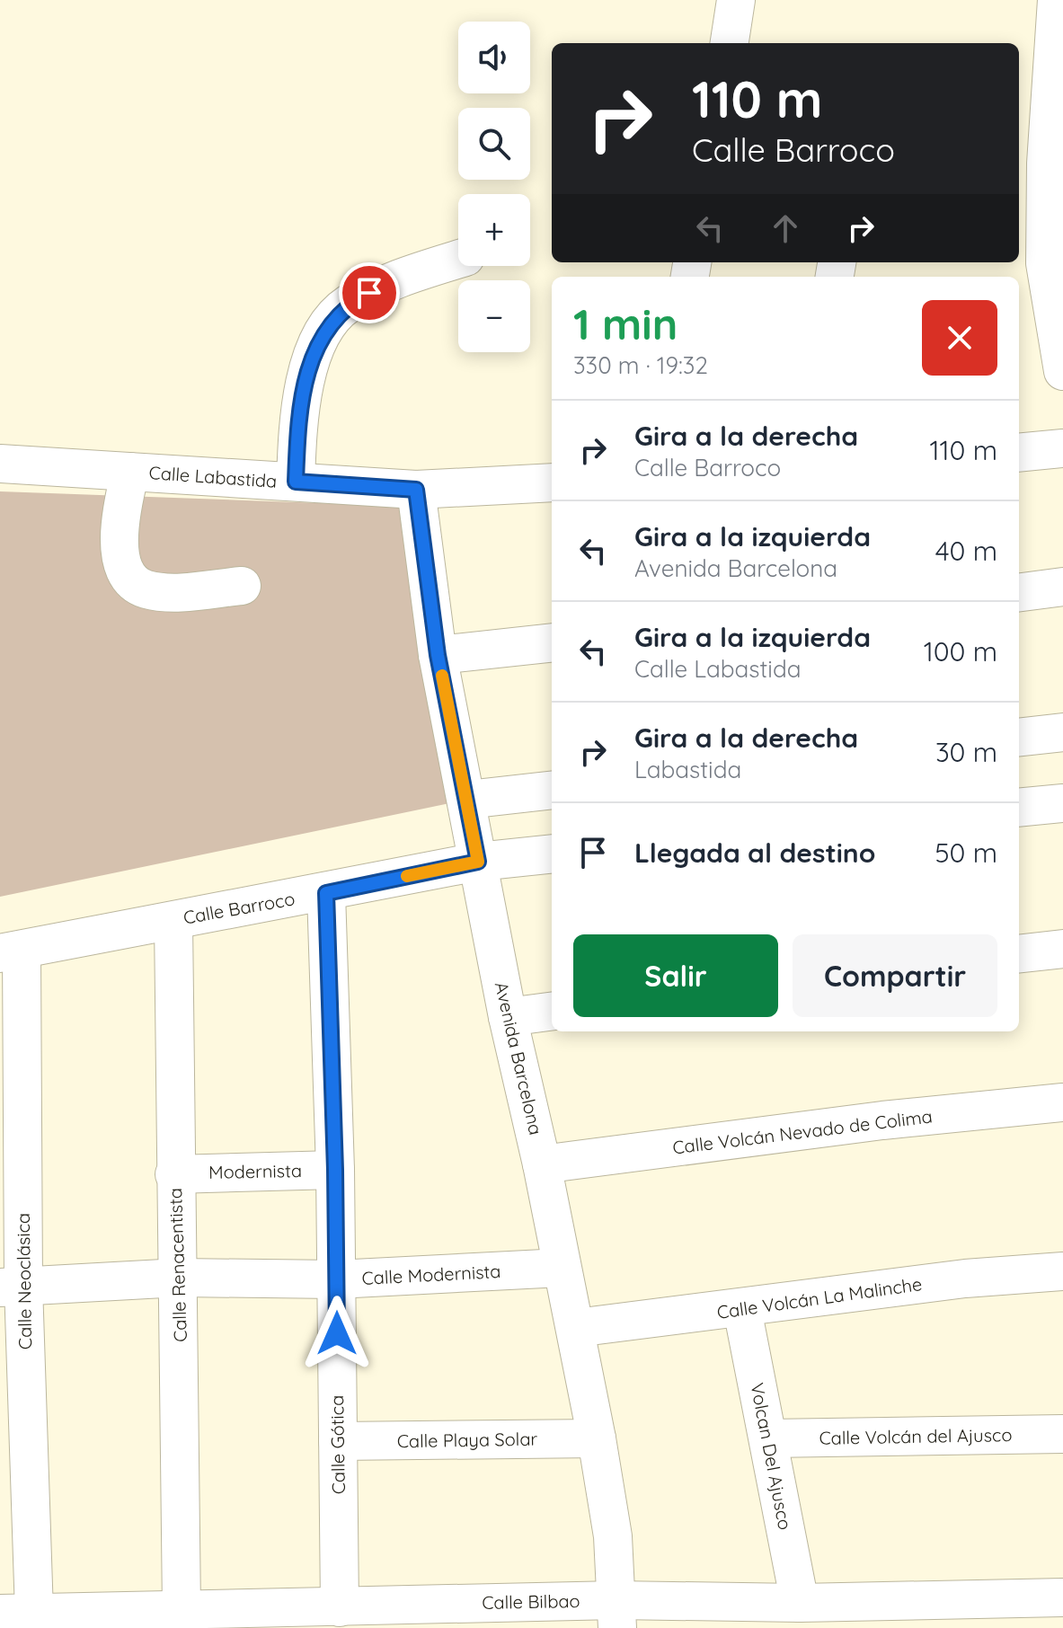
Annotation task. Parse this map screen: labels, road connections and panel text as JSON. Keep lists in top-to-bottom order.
{
  "streets": {
    "street": [
      "Calle Labastida",
      "Calle Barroco",
      "Avenida Barcelona",
      "Calle Volcán Nevado de Colima",
      "Modernista",
      "Calle Renacentista",
      "Calle Modernista",
      "Calle Neoclásica",
      "Calle Volcán La Malinche",
      "Calle Volcán del Ajusco",
      "Calle Playa Solar",
      "Calle Gótica",
      "Volcan Del Ajusco",
      "Calle Bilbao"
    ]
  },
  "crossings": [
    ["Calle Labastida", "Avenida Barcelona"],
    ["Calle Barroco", "Avenida Barcelona"],
    ["Calle Barroco", "Calle Renacentista"],
    ["Calle Barroco", "Calle Neoclásica"],
    ["Calle Barroco", "Calle Gótica"],
    ["Avenida Barcelona", "Calle Volcán Nevado de Colima"],
    ["Avenida Barcelona", "Calle Modernista"],
    ["Avenida Barcelona", "Calle Volcán La Malinche"],
    ["Avenida Barcelona", "Calle Playa Solar"],
    ["Avenida Barcelona", "Calle Bilbao"],
    ["Modernista", "Calle Renacentista"],
    ["Modernista", "Calle Gótica"],
    ["Calle Renacentista", "Calle Modernista"],
    ["Calle Renacentista", "Calle Bilbao"],
    ["Calle Modernista", "Calle Neoclásica"],
    ["Calle Modernista", "Calle Gótica"],
    ["Calle Neoclásica", "Calle Bilbao"],
    ["Calle Volcán La Malinche", "Volcan Del Ajusco"],
    ["Calle Volcán del Ajusco", "Volcan Del Ajusco"],
    ["Calle Playa Solar", "Calle Gótica"],
    ["Calle Gótica", "Calle Bilbao"],
    ["Volcan Del Ajusco", "Calle Bilbao"]
  ],
  "page": {
    "map_buttons": ["+", "−"],
    "turn": ["110 m", "Calle Barroco"],
    "heading": ["1 min", "330 m · 19:32"],
    "list": [
      {
        "name": "Gira a la derecha",
        "note": "Calle Barroco",
        "value": "110 m"
      },
      {
        "name": "Gira a la izquierda",
        "note": "Avenida Barcelona",
        "value": "40 m"
      },
      {
        "name": "Gira a la izquierda",
        "note": "Calle Labastida",
        "value": "100 m"
      },
      {
        "name": "Gira a la derecha",
        "note": "Labastida",
        "value": "30 m"
      },
      {
        "name": "Llegada al destino",
        "value": "50 m"
      }
    ],
    "buttons": ["Salir", "Compartir"]
  }
}
